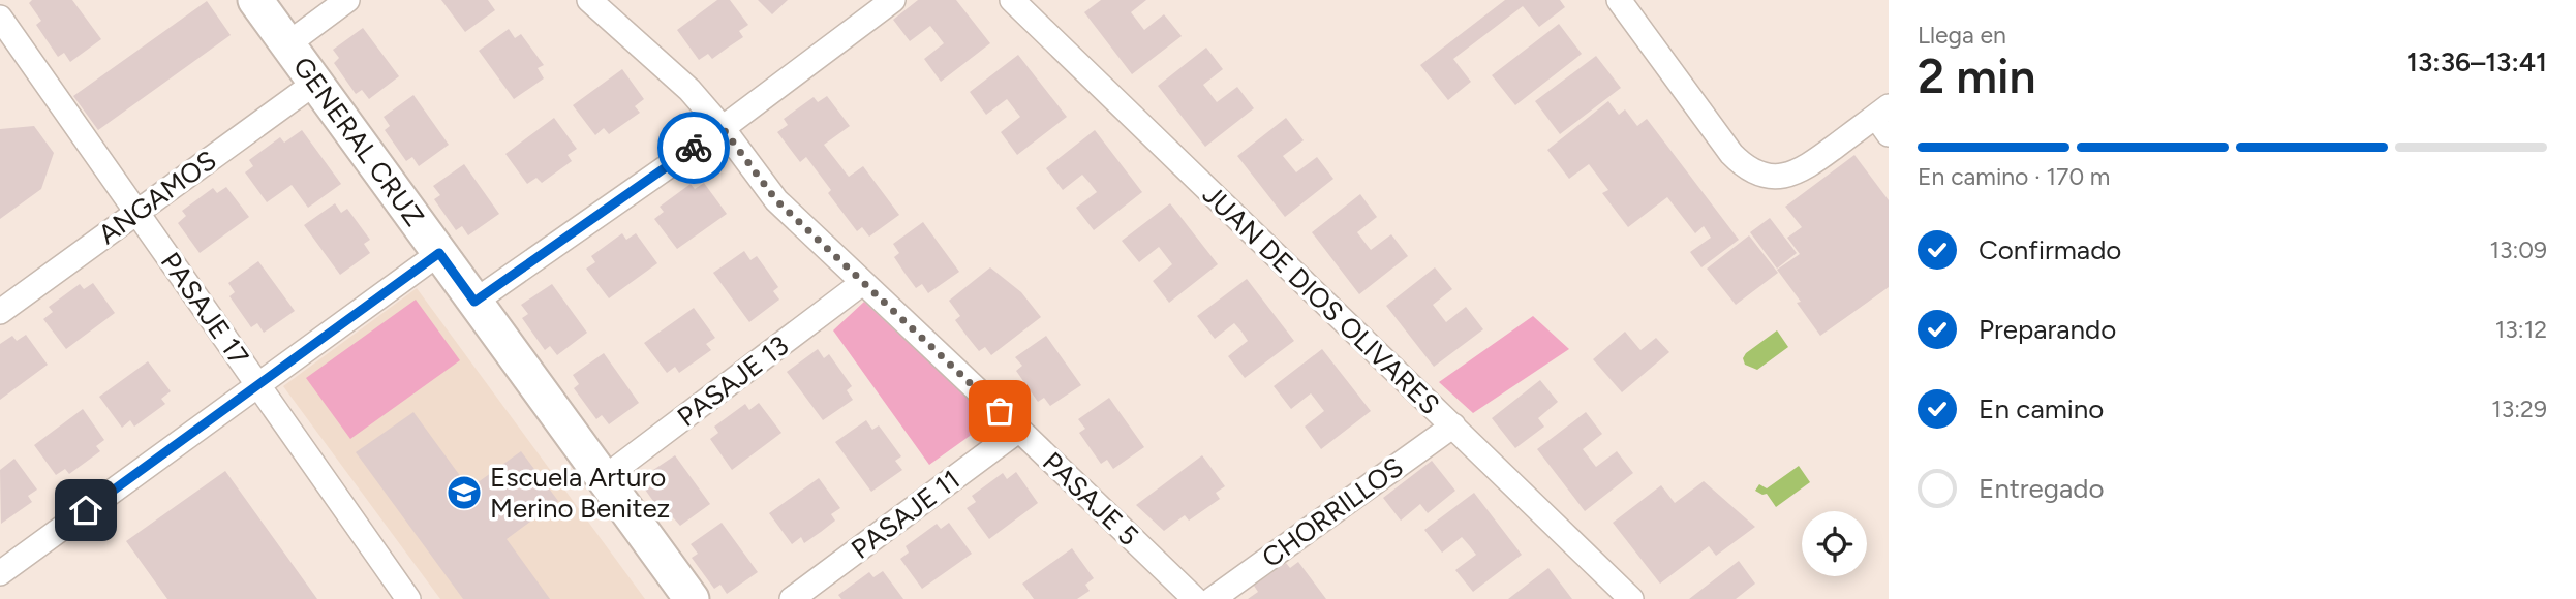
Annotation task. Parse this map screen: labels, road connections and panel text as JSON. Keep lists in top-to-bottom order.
{
  "streets": {
    "street": [
      "GENERAL CRUZ",
      "ANGAMOS",
      "JUAN DE DIOS OLIVARES",
      "PASAJE 17",
      "PASAJE 13",
      "PASAJE 5",
      "CHORRILLOS",
      "PASAJE 11"
    ]
  },
  "crossings": [
    ["GENERAL CRUZ", "ANGAMOS"],
    ["GENERAL CRUZ", "PASAJE 13"],
    ["ANGAMOS", "PASAJE 17"],
    ["JUAN DE DIOS OLIVARES", "CHORRILLOS"],
    ["PASAJE 13", "PASAJE 5"],
    ["PASAJE 5", "PASAJE 11"]
  ],
  "places": {
    "school or university": ["Escuela Arturo Merino Benitez"]
  },
  "page": {
    "heading": ["2 min", "Llega en", "13:36–13:41"],
    "bar": "En camino · 170 m",
    "list": [
      ["Confirmado", "13:09"],
      ["Preparando", "13:12"],
      ["En camino", "13:29"],
      "Entregado"
    ]
  }
}
